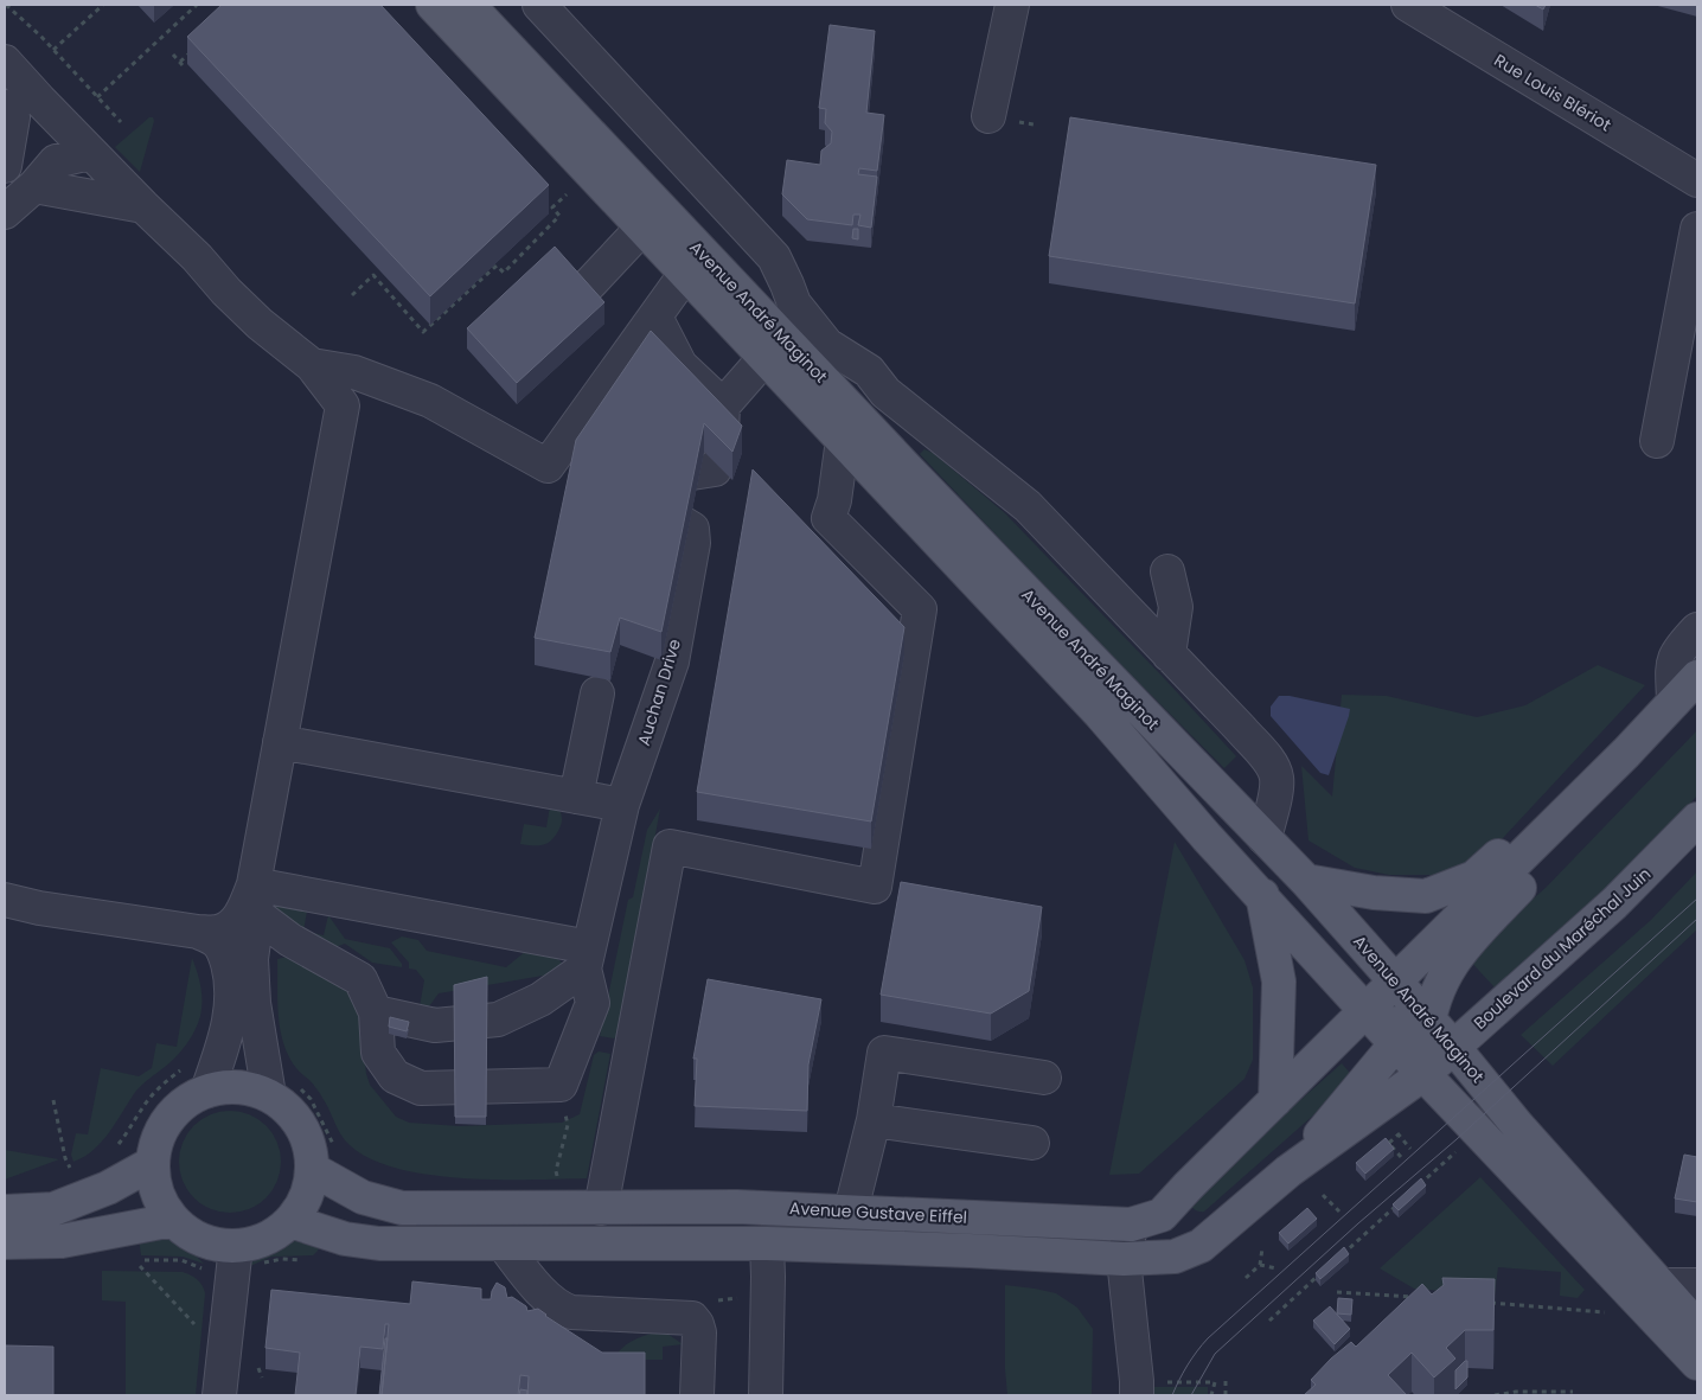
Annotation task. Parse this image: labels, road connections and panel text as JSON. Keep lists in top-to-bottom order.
{
  "streets": {
    "main road": ["Avenue André Maginot", "Boulevard du Maréchal Juin", "Avenue Gustave Eiffel"],
    "street": ["Rue Louis Blériot", "Auchan Drive"]
  },
  "crossings": [
    ["Avenue André Maginot", "Boulevard du Maréchal Juin"],
    ["Avenue André Maginot", "Avenue Gustave Eiffel"],
    ["Boulevard du Maréchal Juin", "Avenue Gustave Eiffel"]
  ]
}
